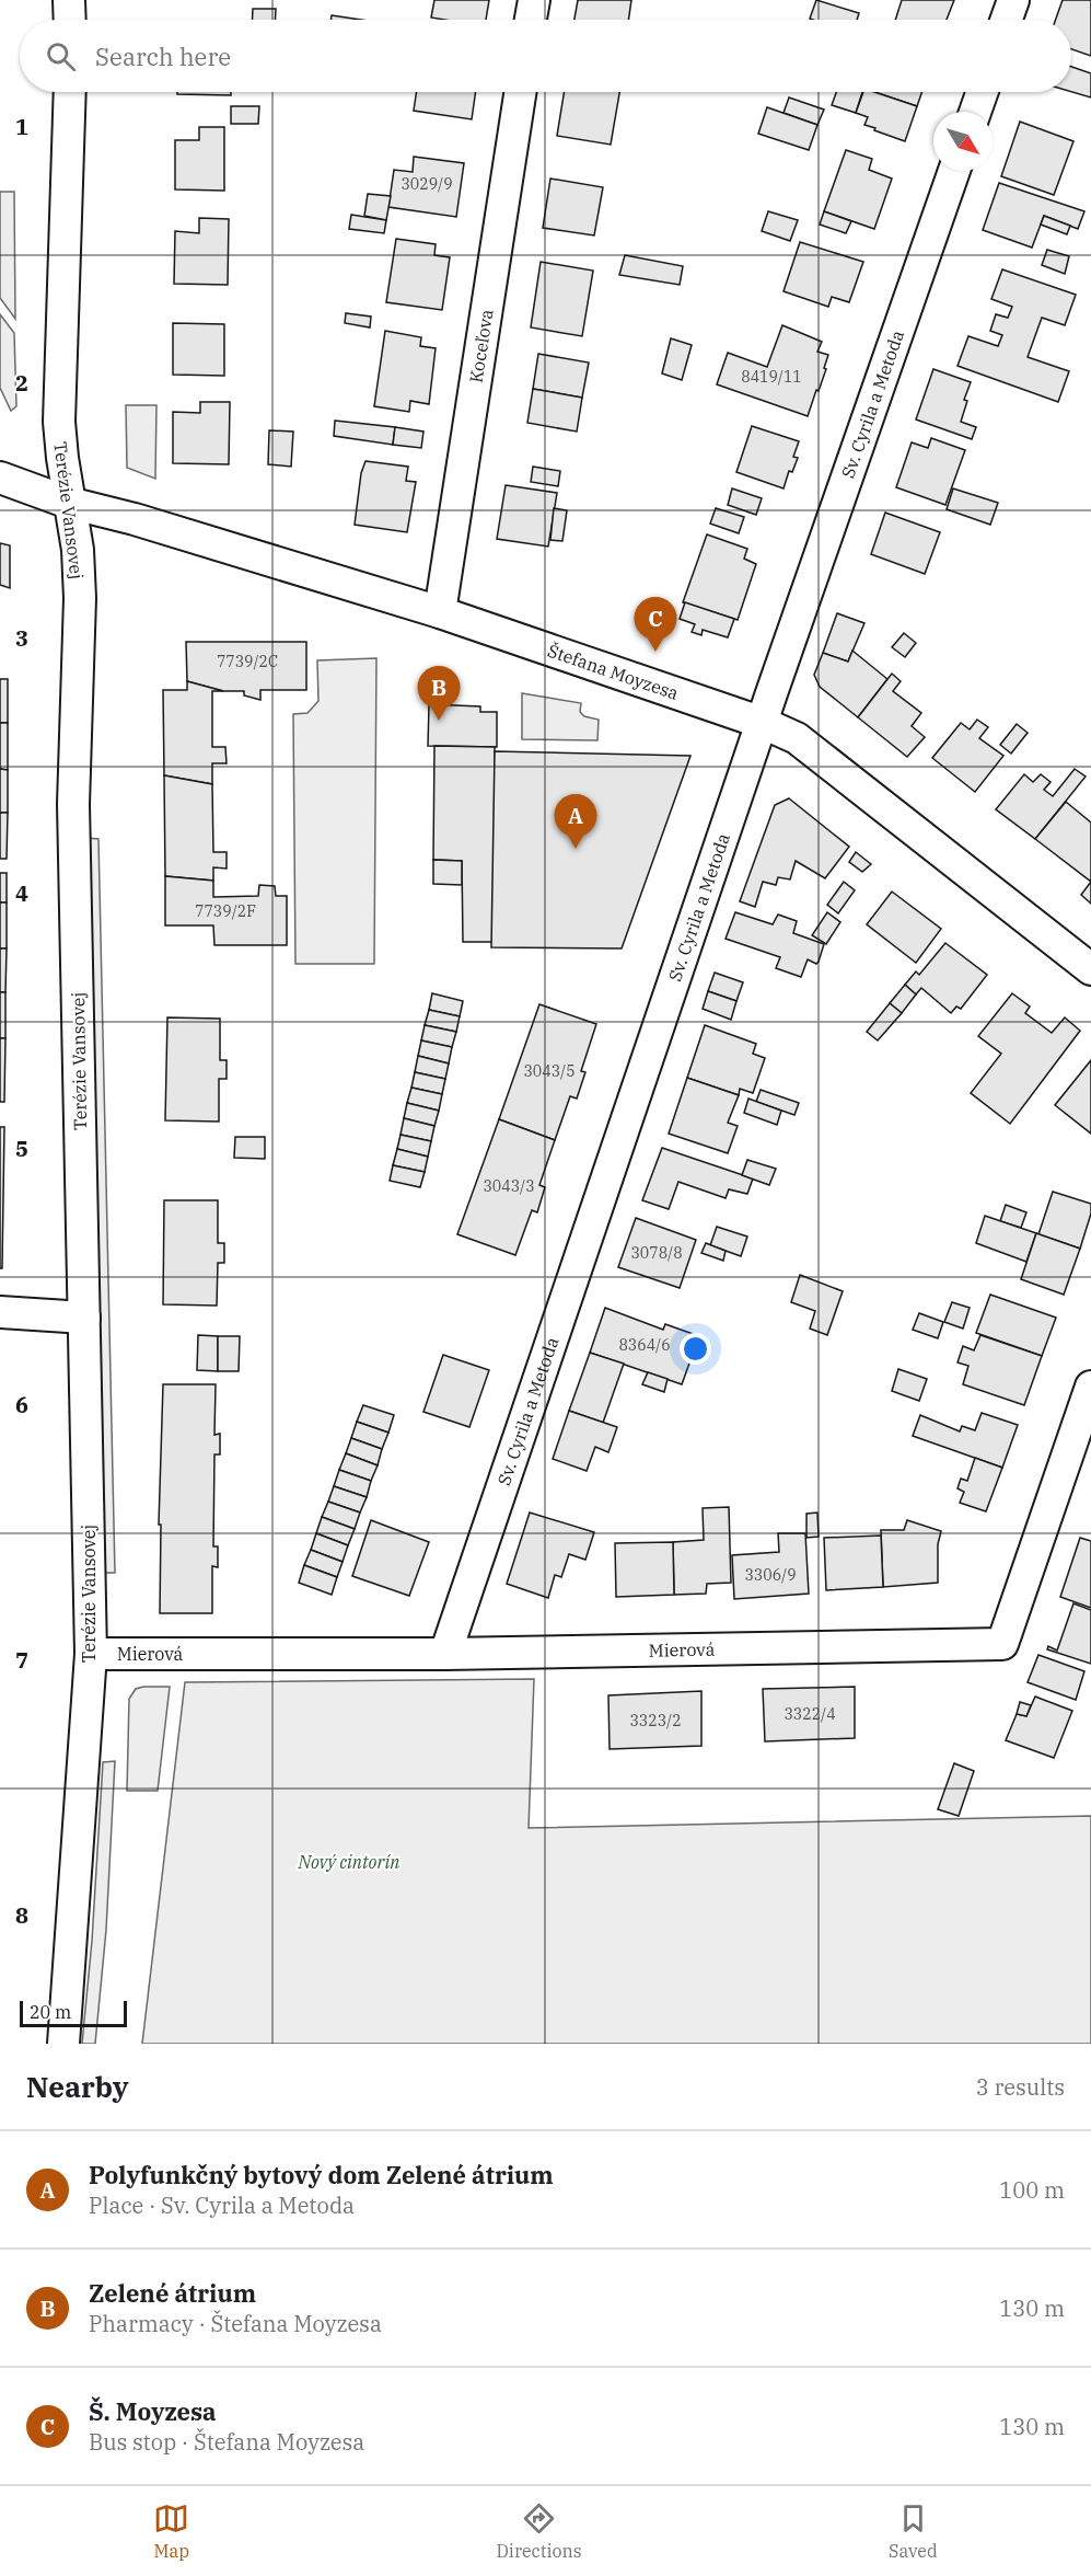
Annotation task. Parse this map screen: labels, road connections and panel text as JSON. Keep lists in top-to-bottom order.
{
  "streets": {
    "street": [
      "Koceľova",
      "Sv. Cyrila a Metoda",
      "Terézie Vansovej",
      "Štefana Moyzesa",
      "Mierová"
    ]
  },
  "crossings": [
    ["Koceľova", "Štefana Moyzesa"],
    ["Sv. Cyrila a Metoda", "Štefana Moyzesa"],
    ["Sv. Cyrila a Metoda", "Mierová"],
    ["Terézie Vansovej", "Štefana Moyzesa"],
    ["Terézie Vansovej", "Mierová"]
  ],
  "parks": ["Nový cintorín"],
  "house_numbers": [
    "3029/9",
    "8419/11",
    "7739/2C",
    "7739/2F",
    "3043/5",
    "3043/3",
    "3078/8",
    "8364/6",
    "3306/9",
    "3322/4",
    "3323/2"
  ],
  "scale_bar": "20 m",
  "north": "bottom right",
  "page": {
    "search": "Search here",
    "pins": ["C", "B", "A"],
    "scale": "20 m",
    "heading": ["Nearby", "3 results"],
    "list": [
      {
        "mark": "A",
        "name": "Polyfunkčný bytový dom Zelené átrium",
        "note": "Place · Sv. Cyrila a Metoda",
        "value": "100 m"
      },
      {
        "mark": "B",
        "name": "Zelené átrium",
        "note": "Pharmacy · Štefana Moyzesa",
        "value": "130 m"
      },
      {
        "mark": "C",
        "name": "Š. Moyzesa",
        "note": "Bus stop · Štefana Moyzesa",
        "value": "130 m"
      }
    ],
    "nav": ["Map", "Directions", "Saved"]
  },
  "grid": {
    "rows": [
      "1",
      "2",
      "3",
      "4",
      "5",
      "6",
      "7",
      "8"
    ]
  }
}
